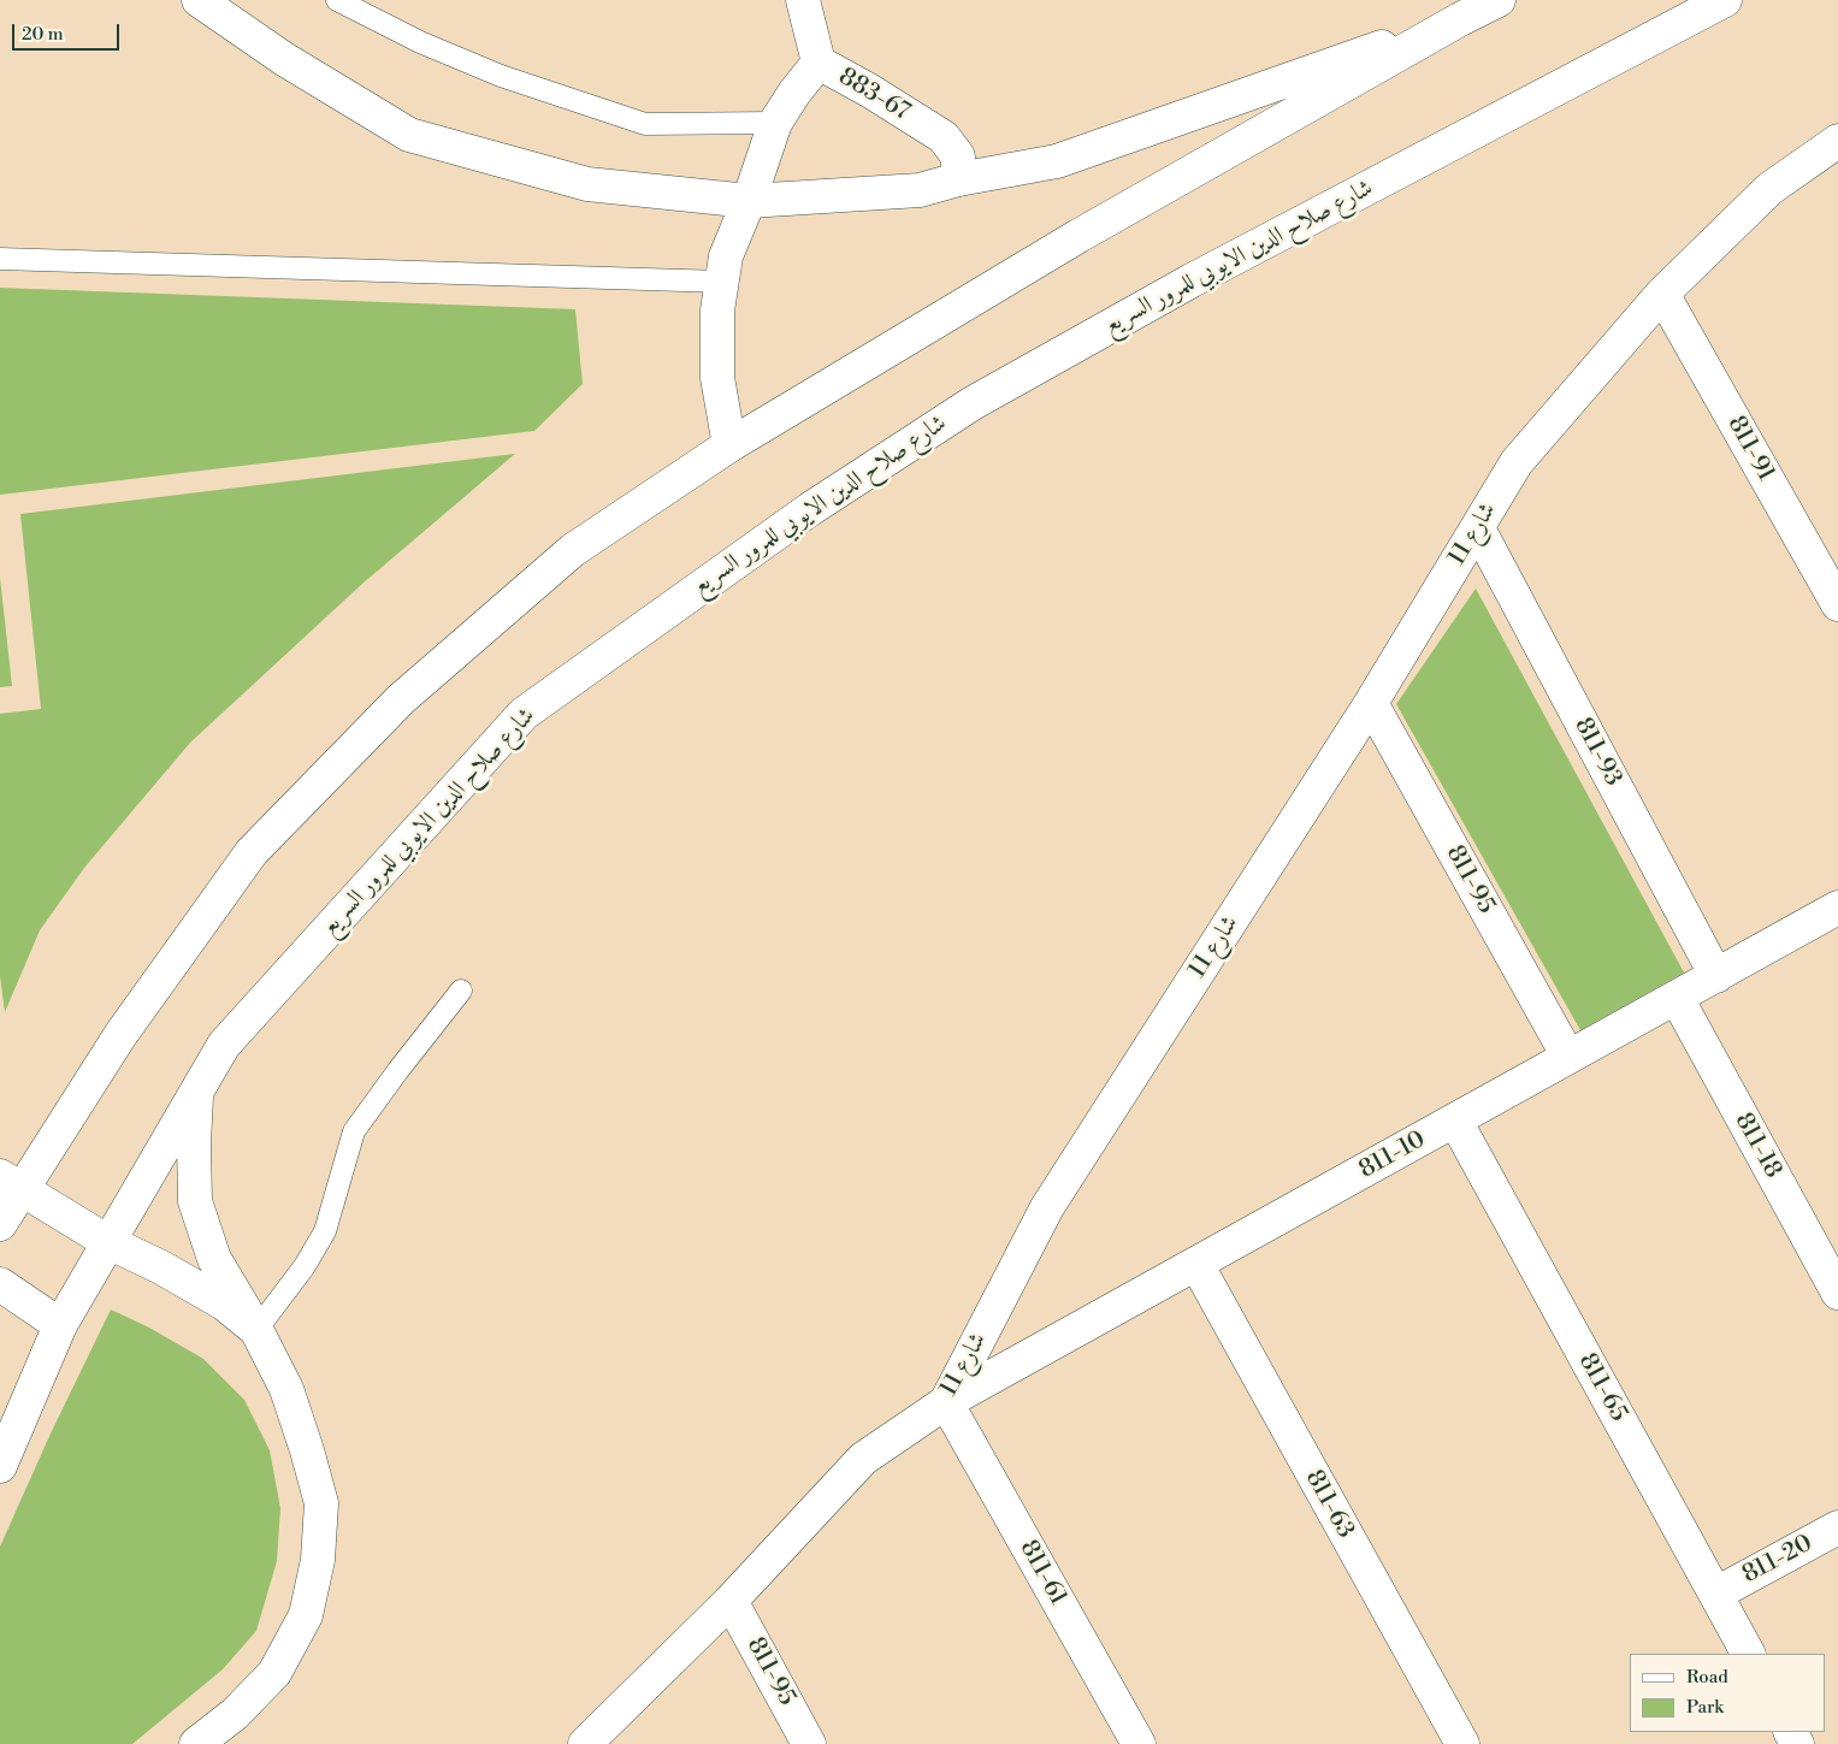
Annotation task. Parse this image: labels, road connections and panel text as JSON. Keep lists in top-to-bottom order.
{
  "streets": {
    "street": [
      "883-67",
      "شارع صلاح الدين الايوبي للمرور السريع",
      "811-91",
      "شارع 11",
      "811-93",
      "811-95",
      "811-18",
      "811-10",
      "811-65",
      "811-63",
      "811-20",
      "811-61"
    ]
  },
  "crossings": [
    ["811-91", "شارع 11"],
    ["شارع 11", "811-93"],
    ["شارع 11", "811-95"],
    ["شارع 11", "811-10"],
    ["شارع 11", "811-61"],
    ["811-93", "811-10"],
    ["811-95", "811-10"],
    ["811-18", "811-10"],
    ["811-10", "811-65"],
    ["811-10", "811-63"],
    ["811-10", "811-61"],
    ["811-65", "811-20"]
  ],
  "legend": ["Road", "Park"],
  "scale_bar": "20 m"
}
